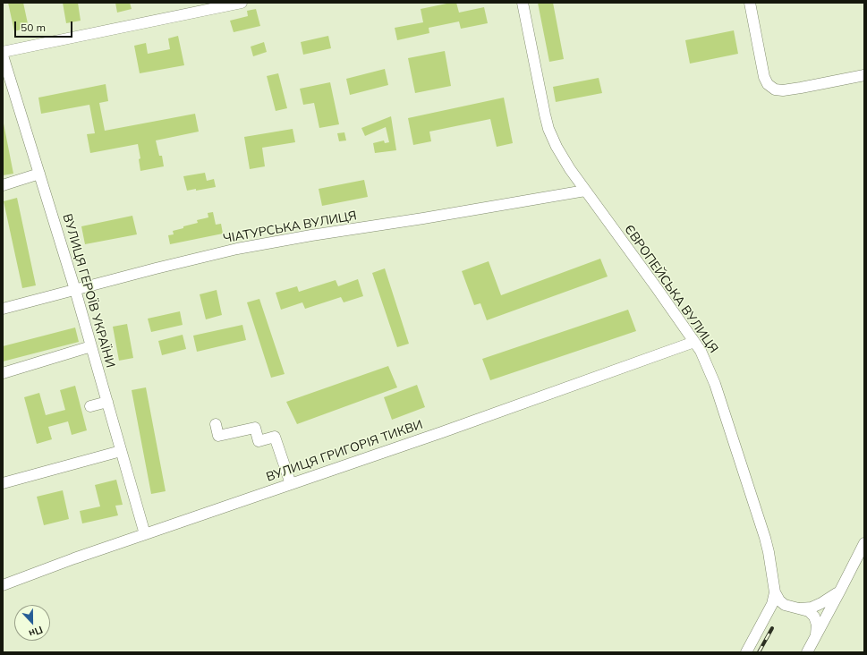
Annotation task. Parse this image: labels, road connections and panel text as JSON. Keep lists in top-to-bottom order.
{
  "streets": {
    "street": [
      "ЧІАТУРСЬКА ВУЛИЦЯ",
      "ЄВРОПЕЙСЬКА ВУЛИЦЯ",
      "ВУЛИЦЯ ГЕРОЇВ УКРАЇНИ",
      "ВУЛИЦЯ ГРИГОРІЯ ТИКВИ"
    ]
  },
  "crossings": [
    ["ЧІАТУРСЬКА ВУЛИЦЯ", "ЄВРОПЕЙСЬКА ВУЛИЦЯ"],
    ["ЧІАТУРСЬКА ВУЛИЦЯ", "ВУЛИЦЯ ГЕРОЇВ УКРАЇНИ"],
    ["ЄВРОПЕЙСЬКА ВУЛИЦЯ", "ВУЛИЦЯ ГРИГОРІЯ ТИКВИ"],
    ["ВУЛИЦЯ ГЕРОЇВ УКРАЇНИ", "ВУЛИЦЯ ГРИГОРІЯ ТИКВИ"]
  ],
  "scale_bar": "50 m",
  "north": "bottom"
}
